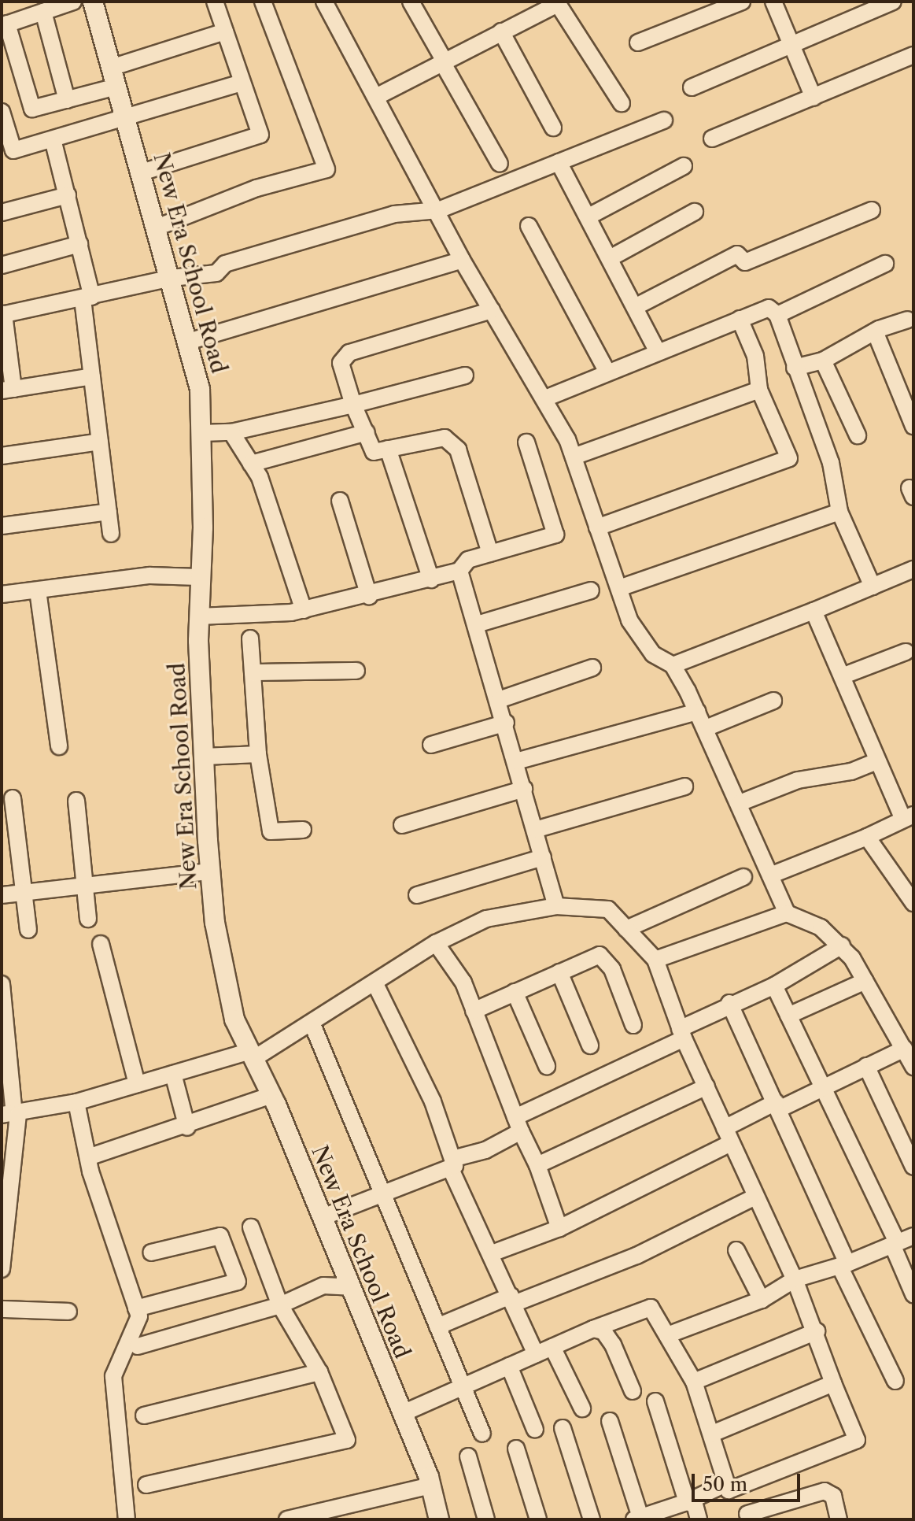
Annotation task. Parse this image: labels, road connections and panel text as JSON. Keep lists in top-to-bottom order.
{
  "streets": {
    "street": ["New Era School Road"]
  },
  "scale_bar": "50 m"
}
